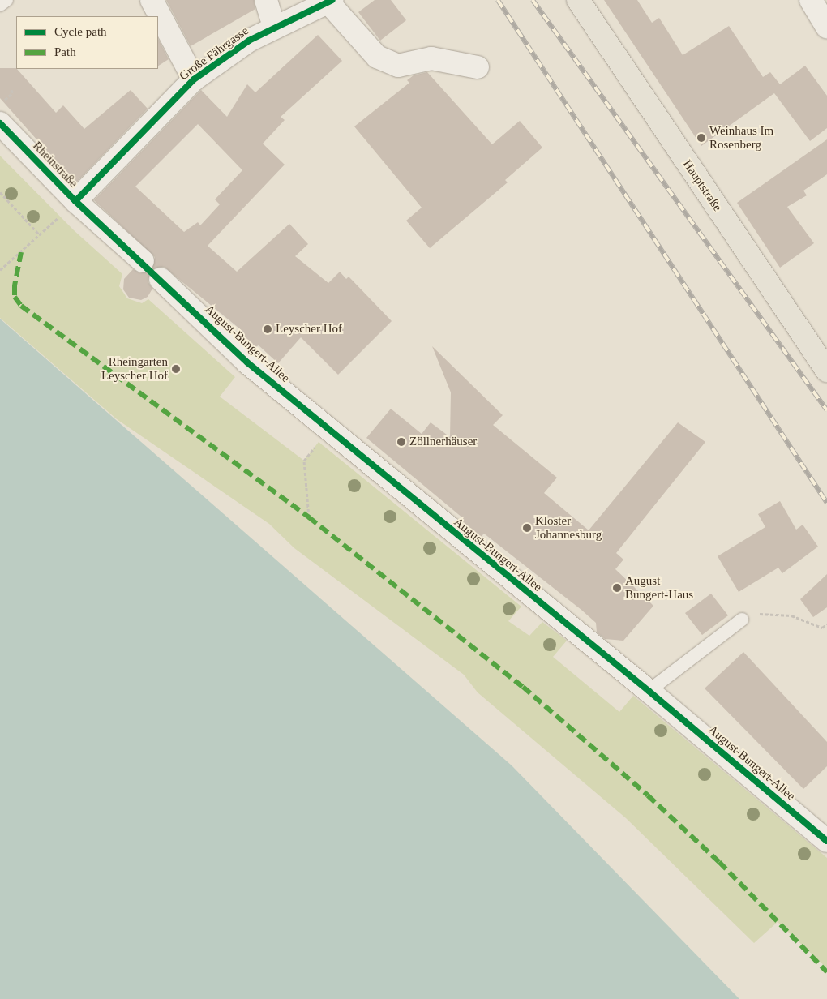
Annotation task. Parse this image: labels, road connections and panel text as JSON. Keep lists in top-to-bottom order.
{
  "streets": {
    "main road": ["Hauptstraße"],
    "street": ["Große Fährgasse", "Rheinstraße", "August-Bungert-Allee"]
  },
  "crossings": [
    ["Große Fährgasse", "Rheinstraße"]
  ],
  "places": [
    "Weinhaus Im Rosenberg",
    "Leyscher Hof",
    "Rheingarten Leyscher Hof",
    "Zöllnerhäuser",
    "Kloster Johannesburg",
    "August Bungert-Haus"
  ],
  "legend": ["Cycle path", "Path"]
}
